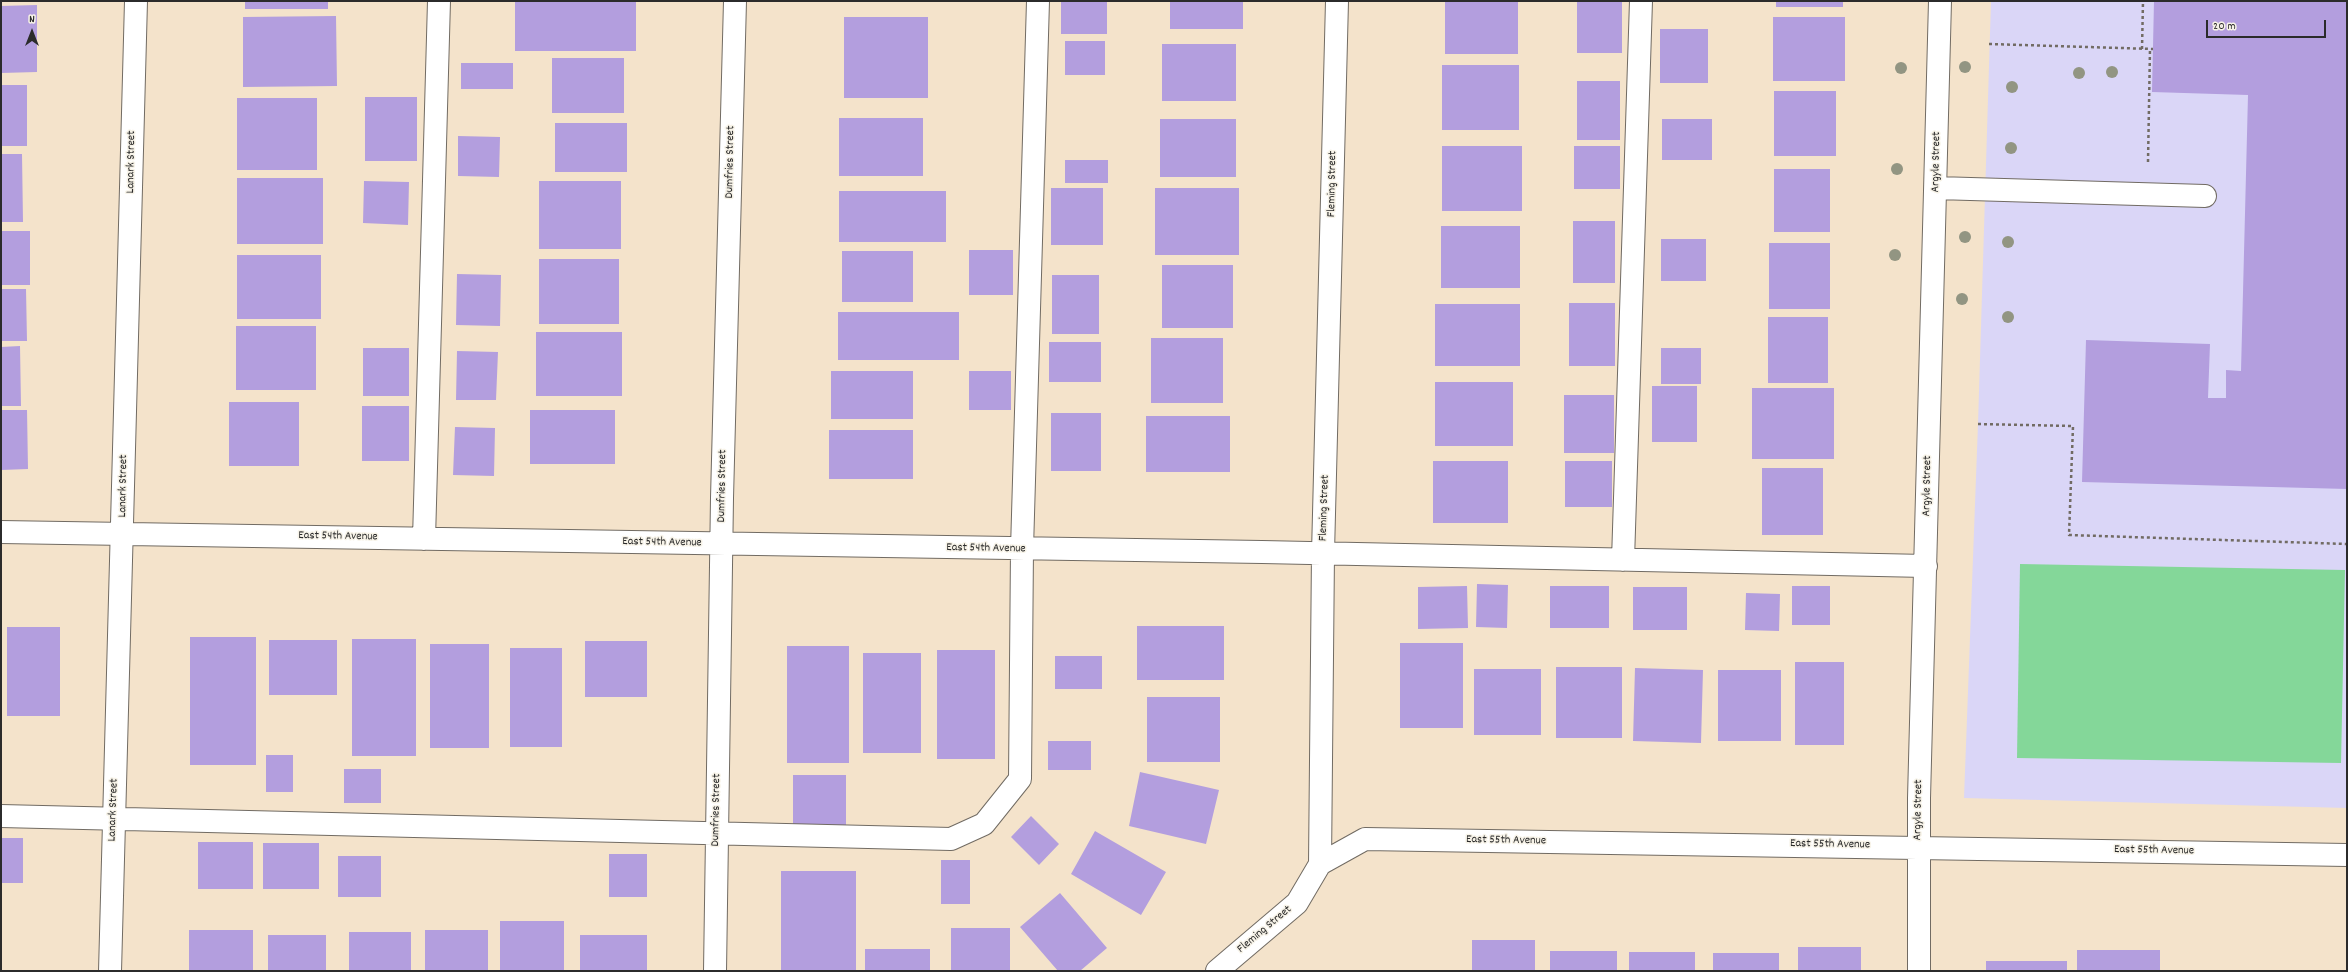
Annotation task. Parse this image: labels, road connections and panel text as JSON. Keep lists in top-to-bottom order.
{
  "streets": {
    "street": [
      "Lanark Street",
      "Dumfries Street",
      "Argyle Street",
      "Fleming Street",
      "East 54th Avenue",
      "East 55th Avenue"
    ]
  },
  "crossings": [
    ["Lanark Street", "East 54th Avenue"],
    ["Dumfries Street", "East 54th Avenue"],
    ["Argyle Street", "East 54th Avenue"],
    ["Argyle Street", "East 55th Avenue"],
    ["Fleming Street", "East 54th Avenue"],
    ["Fleming Street", "East 55th Avenue"]
  ],
  "scale_bar": "20 m",
  "north": "top"
}
